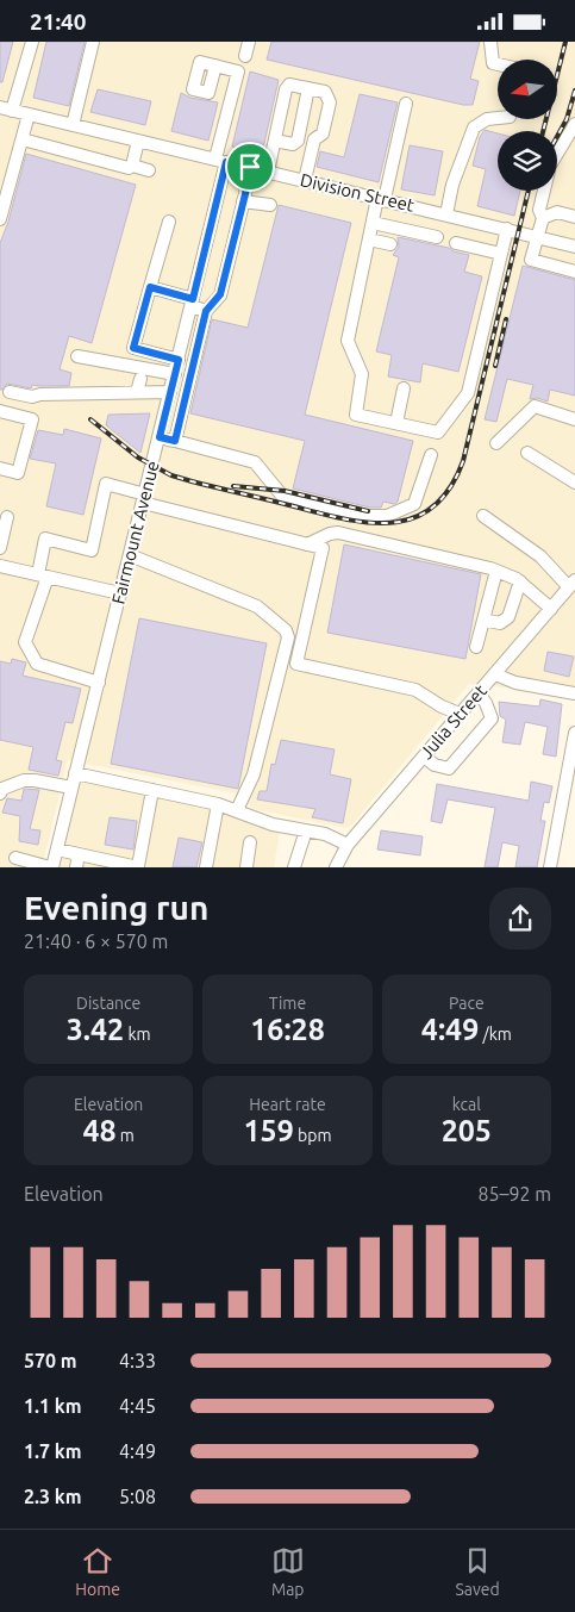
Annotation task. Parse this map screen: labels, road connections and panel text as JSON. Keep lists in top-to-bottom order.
{
  "streets": {
    "street": ["Division Street", "Fairmount Avenue", "Julia Street"]
  },
  "crossings": [
    ["Division Street", "Fairmount Avenue"]
  ],
  "north": "left",
  "page": {
    "status": "21:40",
    "heading": ["Evening run", "21:40 · 6 × 570 m"],
    "stats": [
      ["Distance", "3.42 km"],
      ["Time", "16:28"],
      ["Pace", "4:49 /km"],
      ["Elevation", "48 m"],
      ["Heart rate", "159 bpm"],
      ["kcal", "205"]
    ],
    "chart": ["Elevation", "85–92 m"],
    "list": [
      {
        "name": "570 m",
        "note": "4:33"
      },
      {
        "name": "1.1 km",
        "note": "4:45"
      },
      {
        "name": "1.7 km",
        "note": "4:49"
      },
      {
        "name": "2.3 km",
        "note": "5:08"
      }
    ],
    "tabs": ["Home", "Map", "Saved"]
  }
}
